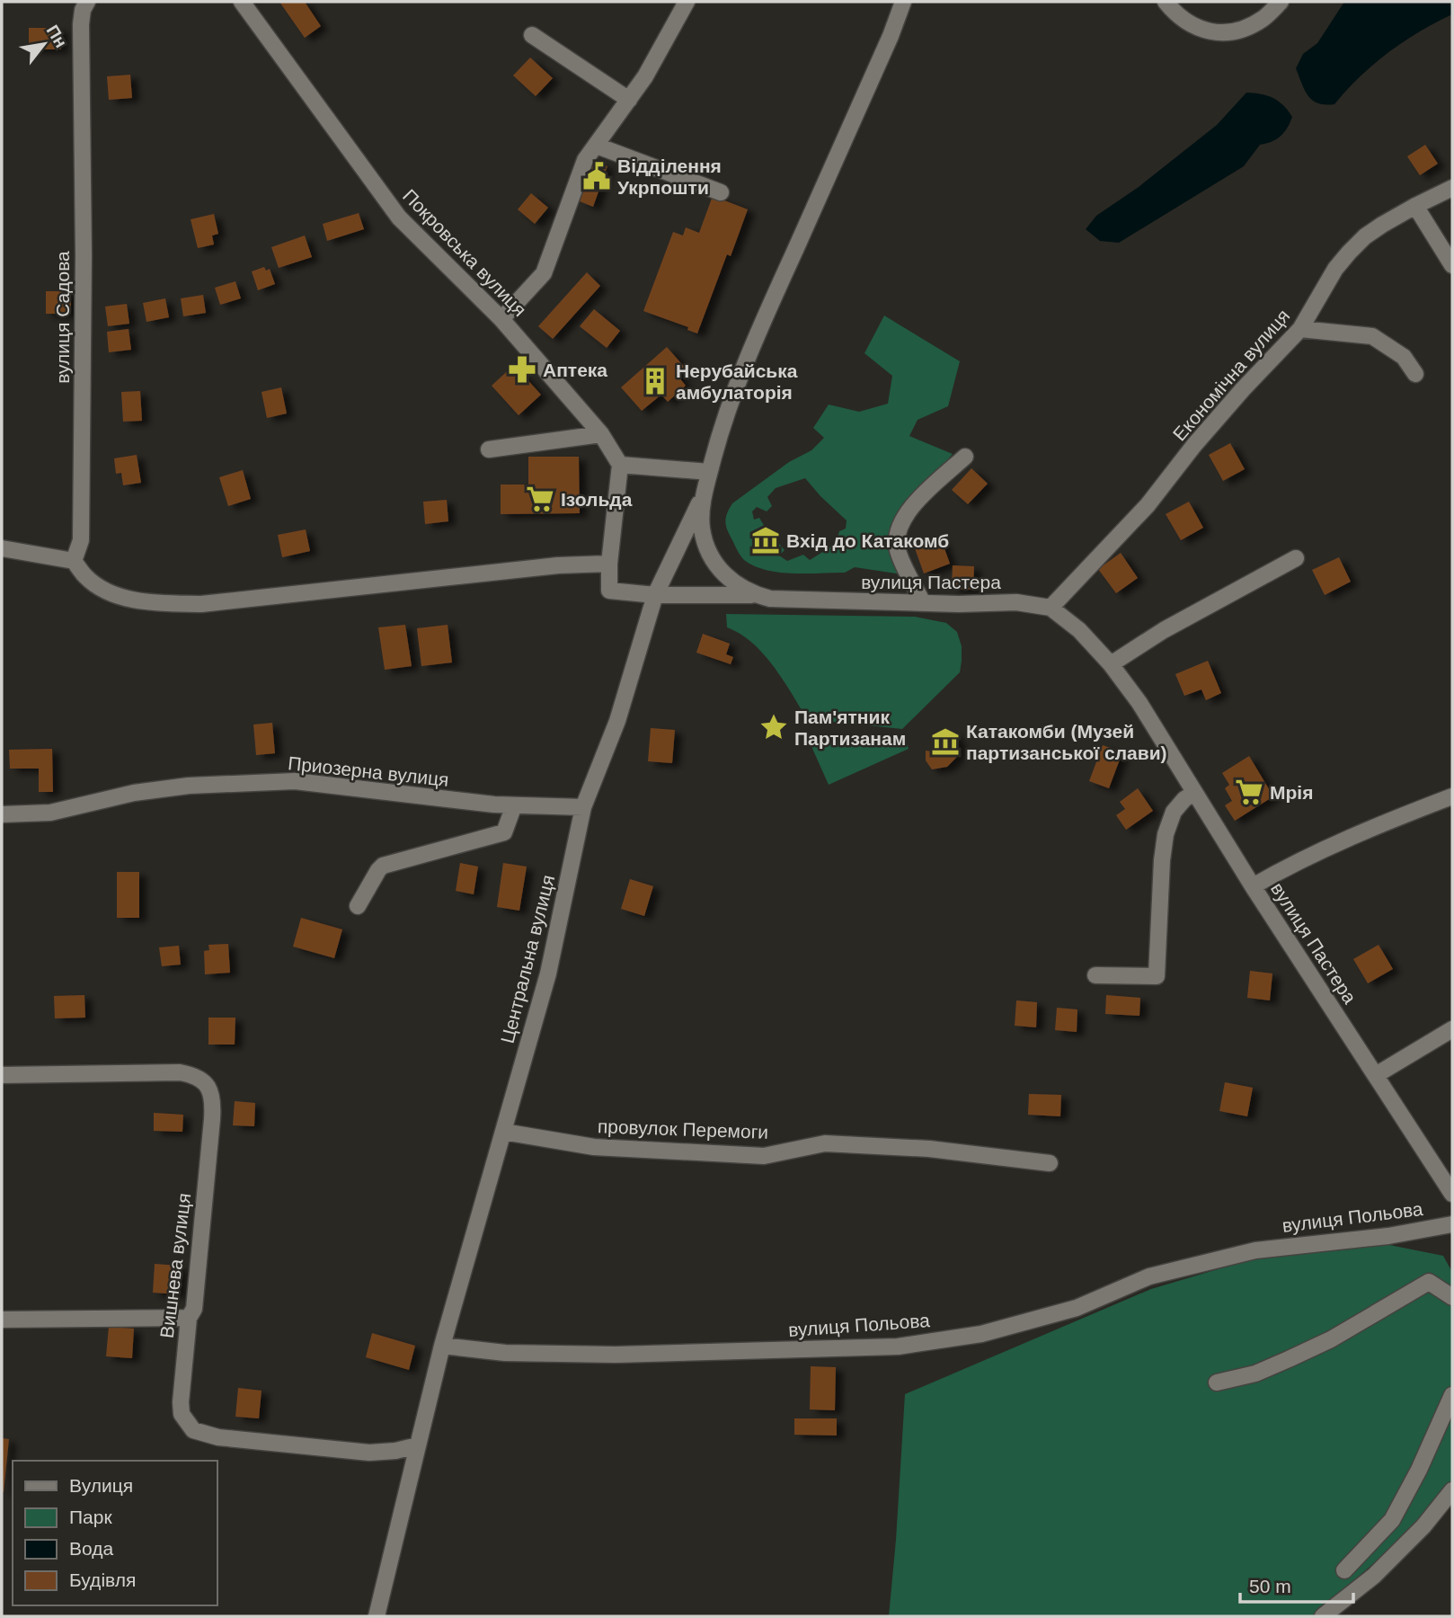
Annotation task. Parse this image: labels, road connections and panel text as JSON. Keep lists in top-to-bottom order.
{
  "streets": {
    "street": [
      "Покровська вулиця",
      "вулиця Садова",
      "Економічна вулиця",
      "вулиця Пастера",
      "Приозерна вулиця",
      "Центральна вулиця",
      "провулок Перемоги",
      "вулиця Польова",
      "Вишнева вулиця"
    ]
  },
  "crossings": [
    ["Економічна вулиця", "вулиця Пастера"],
    ["вулиця Пастера", "Центральна вулиця"],
    ["Приозерна вулиця", "Центральна вулиця"],
    ["Центральна вулиця", "провулок Перемоги"],
    ["Центральна вулиця", "вулиця Польова"],
    ["Центральна вулиця", "Вишнева вулиця"]
  ],
  "places": {
    "public building": ["Відділення Укрпошти"],
    "pharmacy": ["Аптека"],
    "building": ["Нерубайська амбулаторія"],
    "supermarket": ["Ізольда", "Мрія"],
    "museum": ["Вхід до Катакомб", "Катакомби (Музей партизанської слави)"],
    "place": ["Пам'ятник Партизанам"]
  },
  "legend": [
    "Вулиця",
    "Парк",
    "Вода",
    "Будівля"
  ],
  "scale_bar": "50 m",
  "north": "top right"
}
